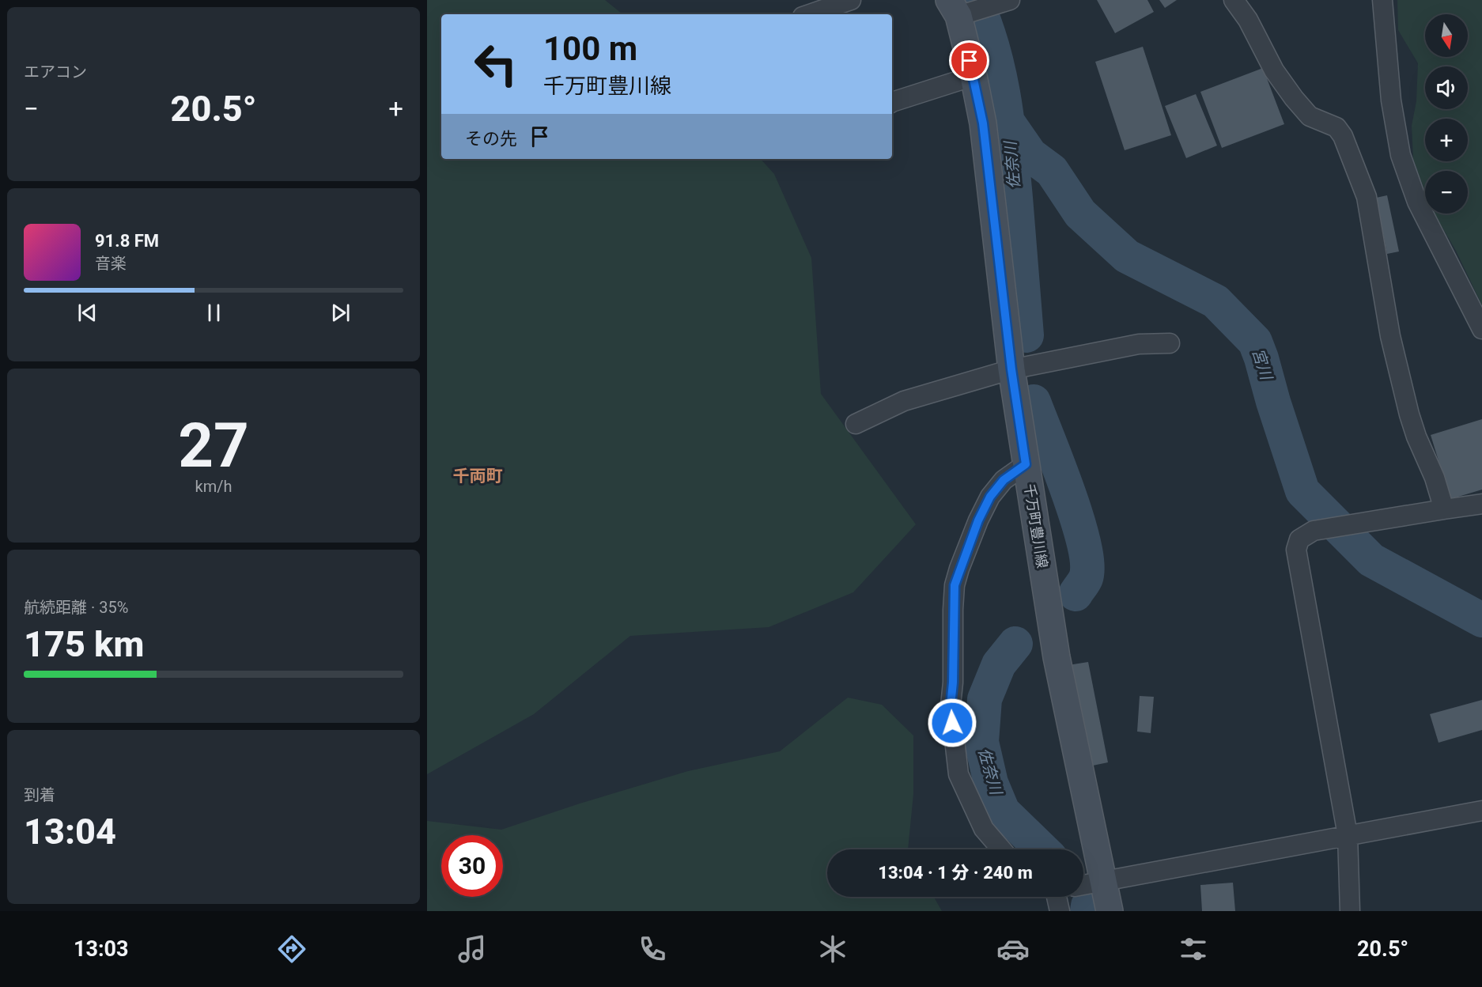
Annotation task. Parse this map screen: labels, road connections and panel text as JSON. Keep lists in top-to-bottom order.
{
  "streets": {
    "main road": ["千万町豊川線"]
  },
  "districts": ["千両町"],
  "water": ["佐奈川", "宮川"],
  "north": "bottom",
  "page": {
    "tile": [
      "エアコン",
      ["27", "km/h"],
      ["航続距離 · 35%", "175 km"],
      ["到着", "13:04"]
    ],
    "map_buttons": ["+", "−"],
    "turn": ["100 m", "千万町豊川線"],
    "heat": ["−", "20.5°", "+"],
    "then": "その先",
    "song": ["91.8 FM", "音楽"],
    "limit": "30",
    "trip": "13:04 · 1 分 · 240 m",
    "tabs": ["13:03", "20.5°"]
  }
}
